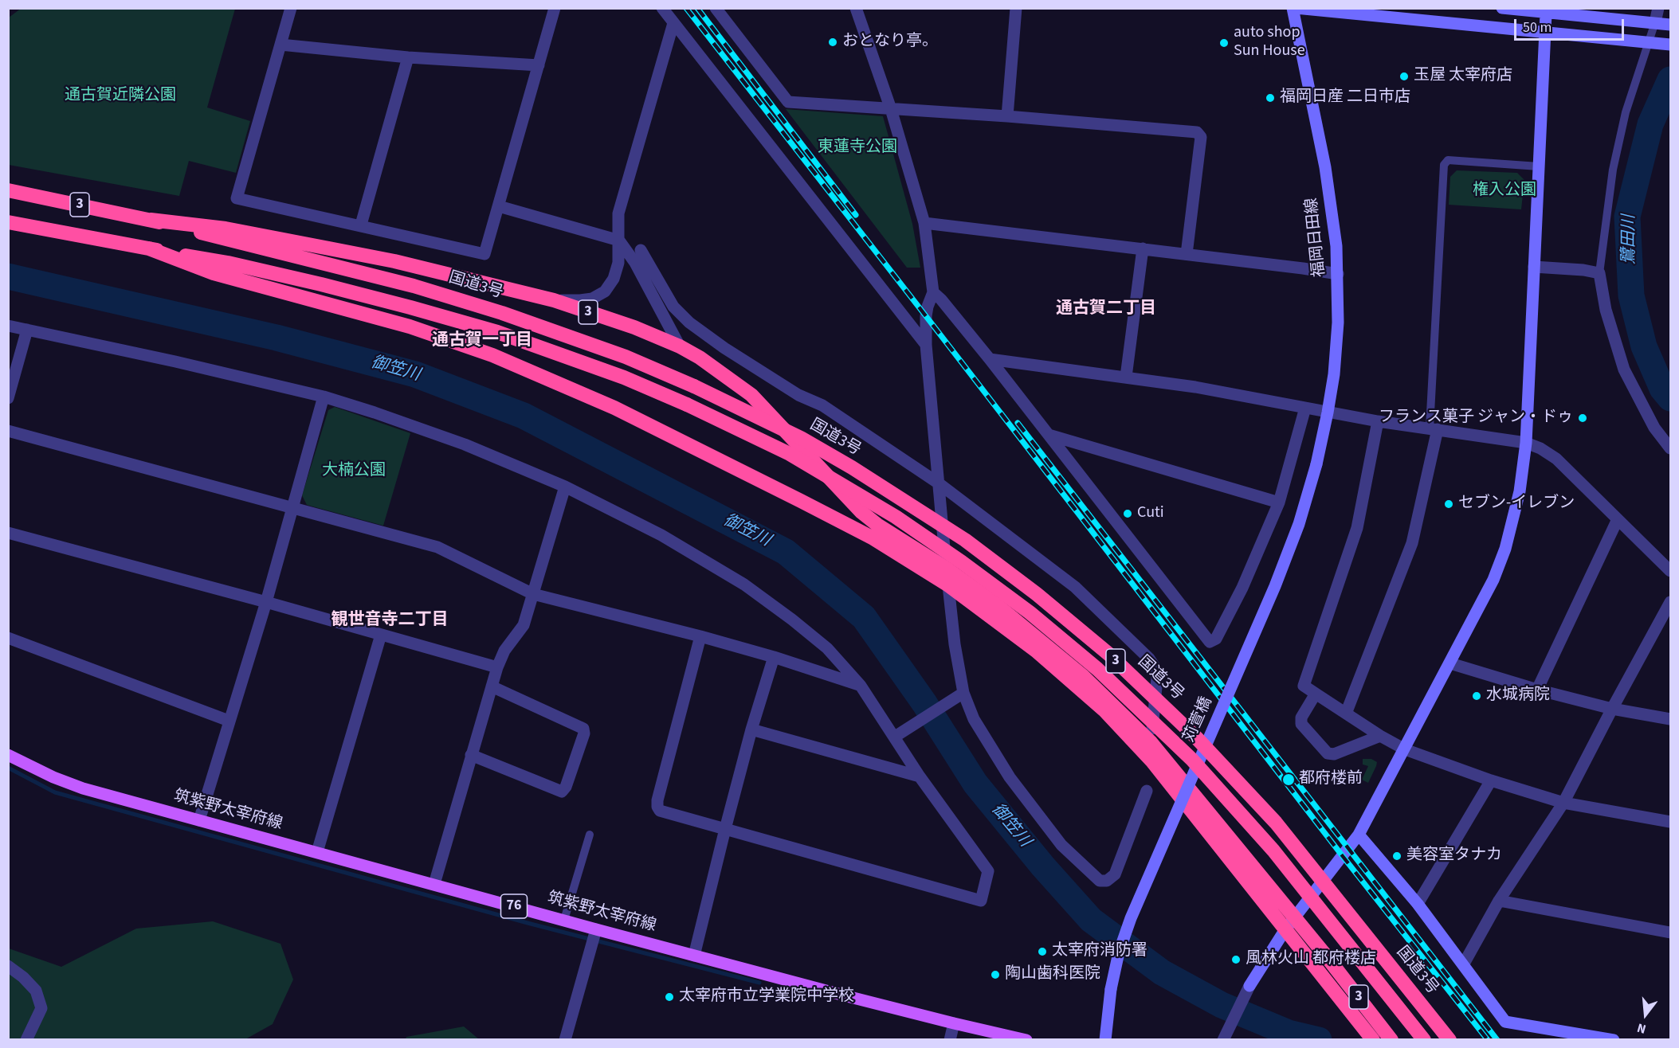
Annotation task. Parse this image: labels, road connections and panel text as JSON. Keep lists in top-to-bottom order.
{
  "streets": {
    "highway": ["3", "国道3号"],
    "main road": [
      "福岡日田線",
      "苅萱橋",
      "筑紫野太宰府線",
      "76"
    ]
  },
  "crossings": [
    ["3", "国道3号"],
    ["福岡日田線", "苅萱橋"]
  ],
  "districts": ["通古賀二丁目", "通古賀一丁目", "観世音寺二丁目"],
  "water": ["鷺田川", "御笠川"],
  "parks": [
    "通古賀近隣公園",
    "東蓮寺公園",
    "権入公園",
    "大楠公園"
  ],
  "places": [
    "おとなり亭。",
    "auto shop Sun House",
    "玉屋 太宰府店",
    "福岡日産 二日市店",
    "フランス菓子 ジャン・ドゥ",
    "セブン-イレブン",
    "Cuti",
    "水城病院",
    "都府楼前",
    "美容室タナカ",
    "太宰府消防署",
    "風林火山 都府楼店",
    "陶山歯科医院",
    "太宰府市立学業院中学校"
  ],
  "scale_bar": "50 m",
  "north": "bottom"
}
